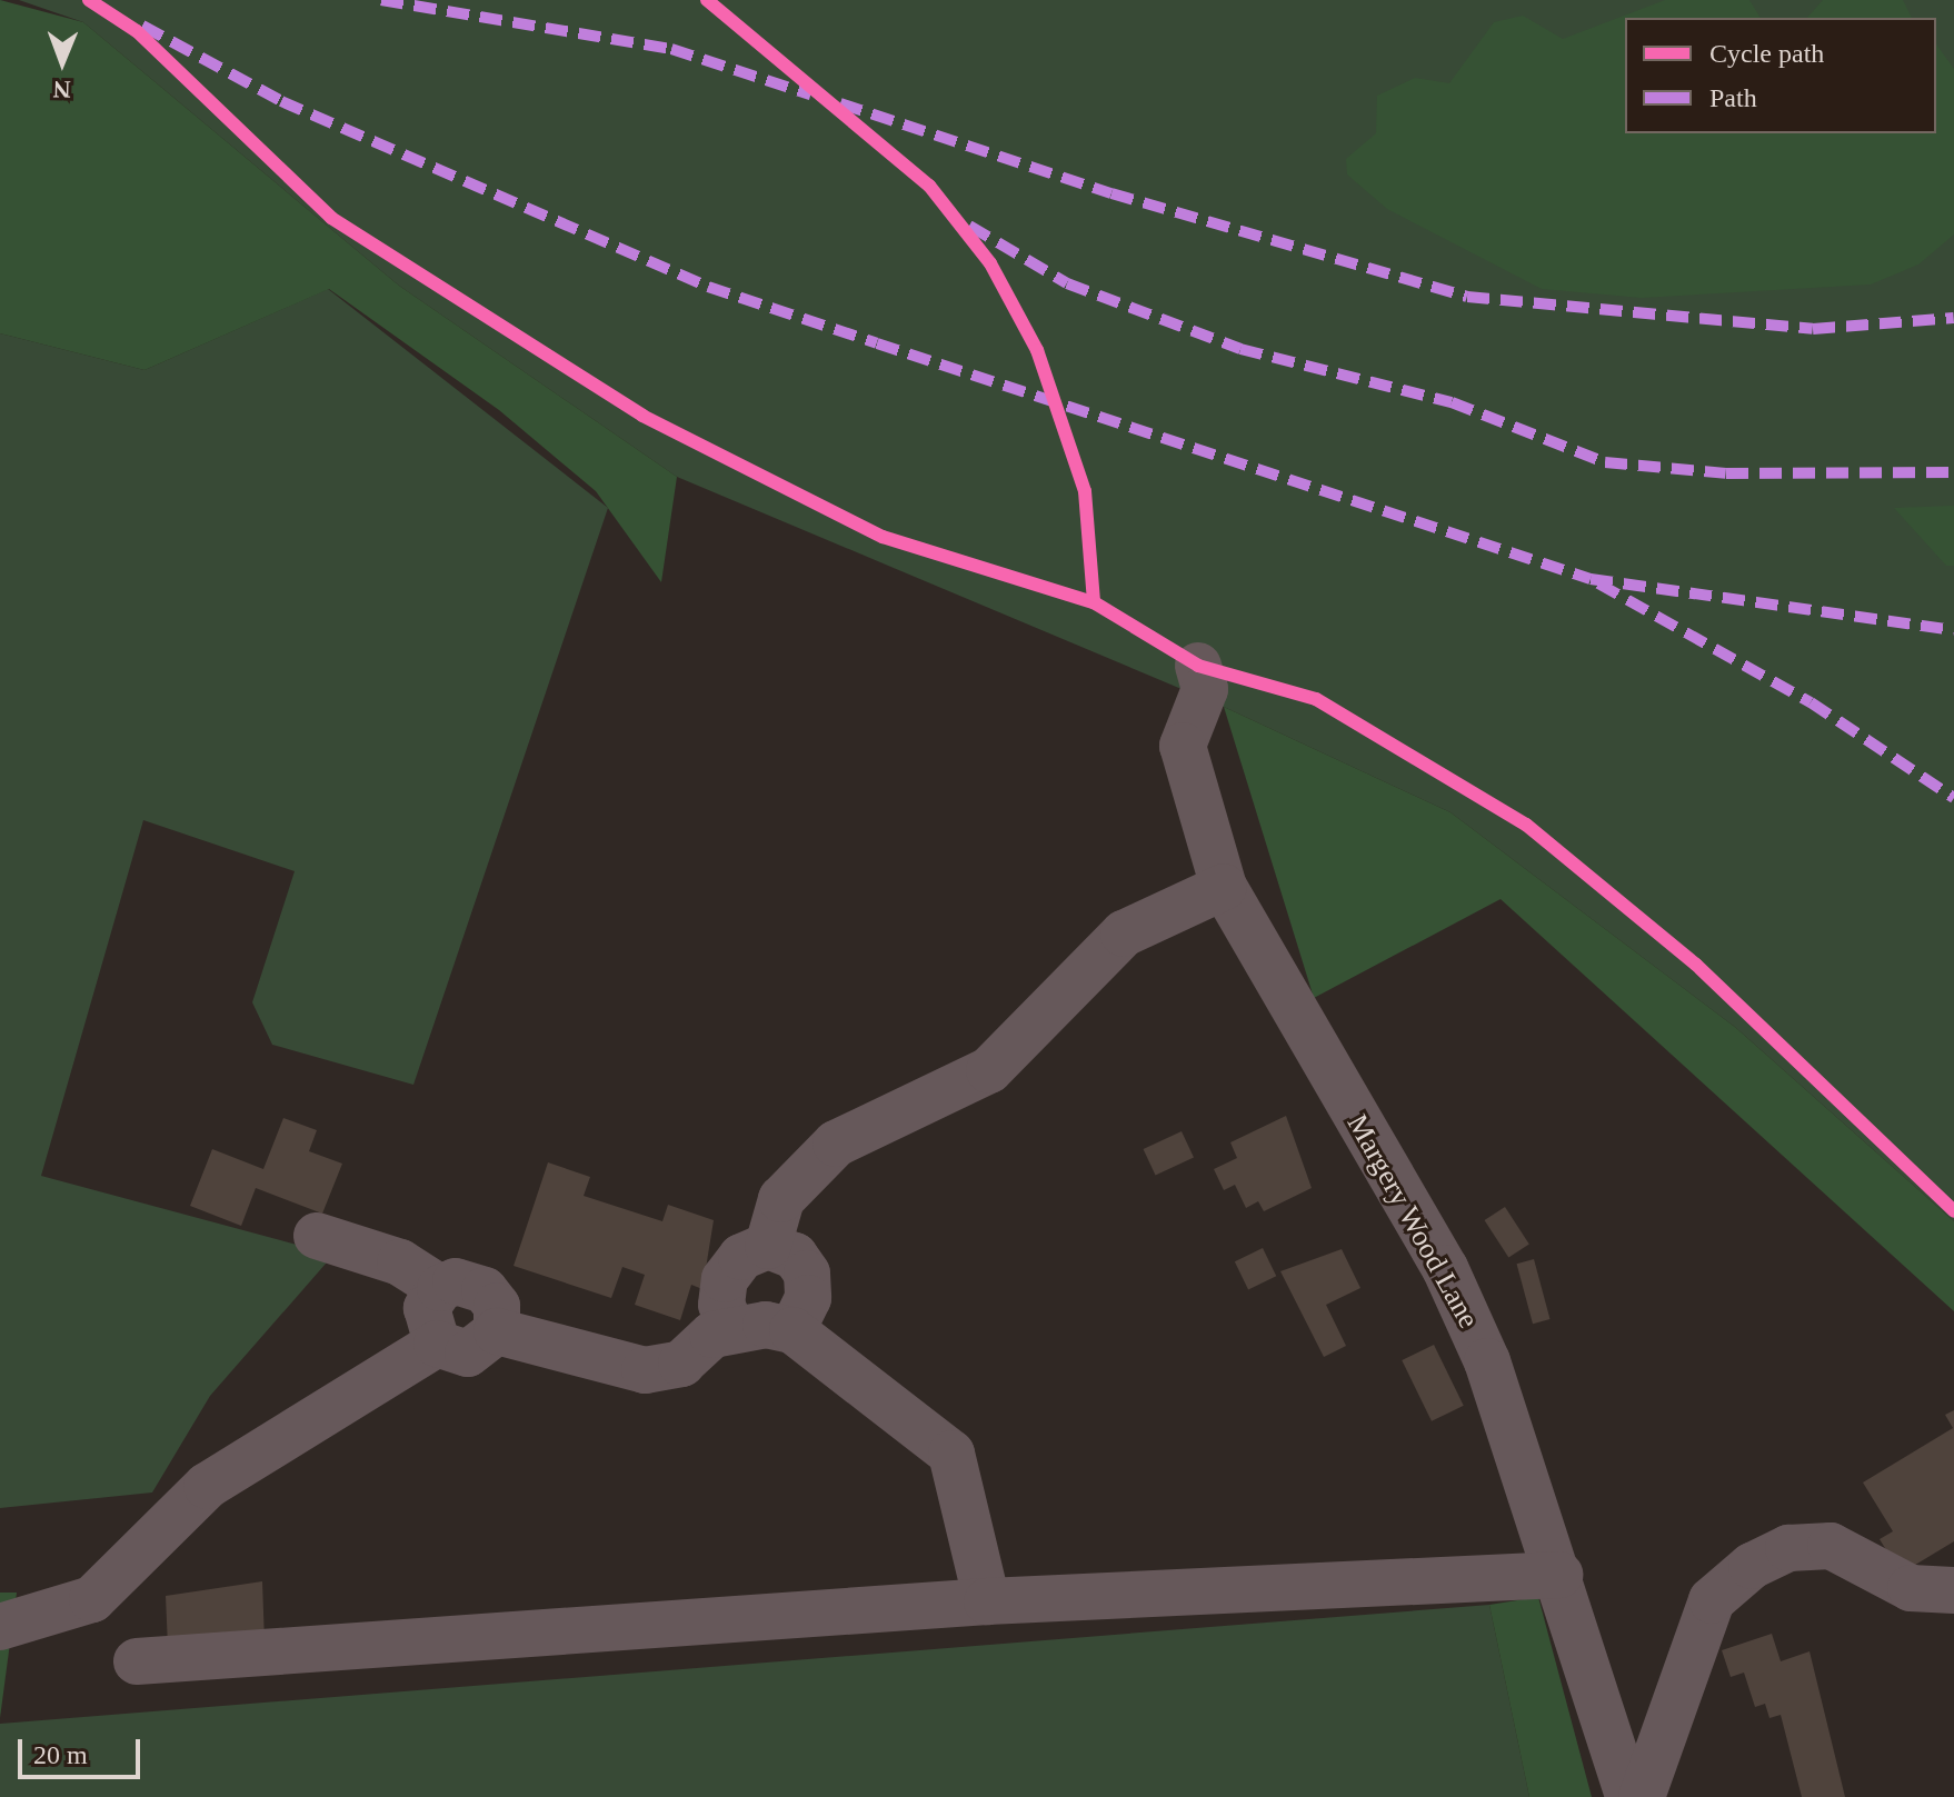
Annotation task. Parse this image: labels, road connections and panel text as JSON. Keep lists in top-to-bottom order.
{
  "streets": {
    "lane": ["Margery Wood Lane"]
  },
  "legend": ["Cycle path", "Path"],
  "scale_bar": "20 m",
  "north": "bottom"
}
